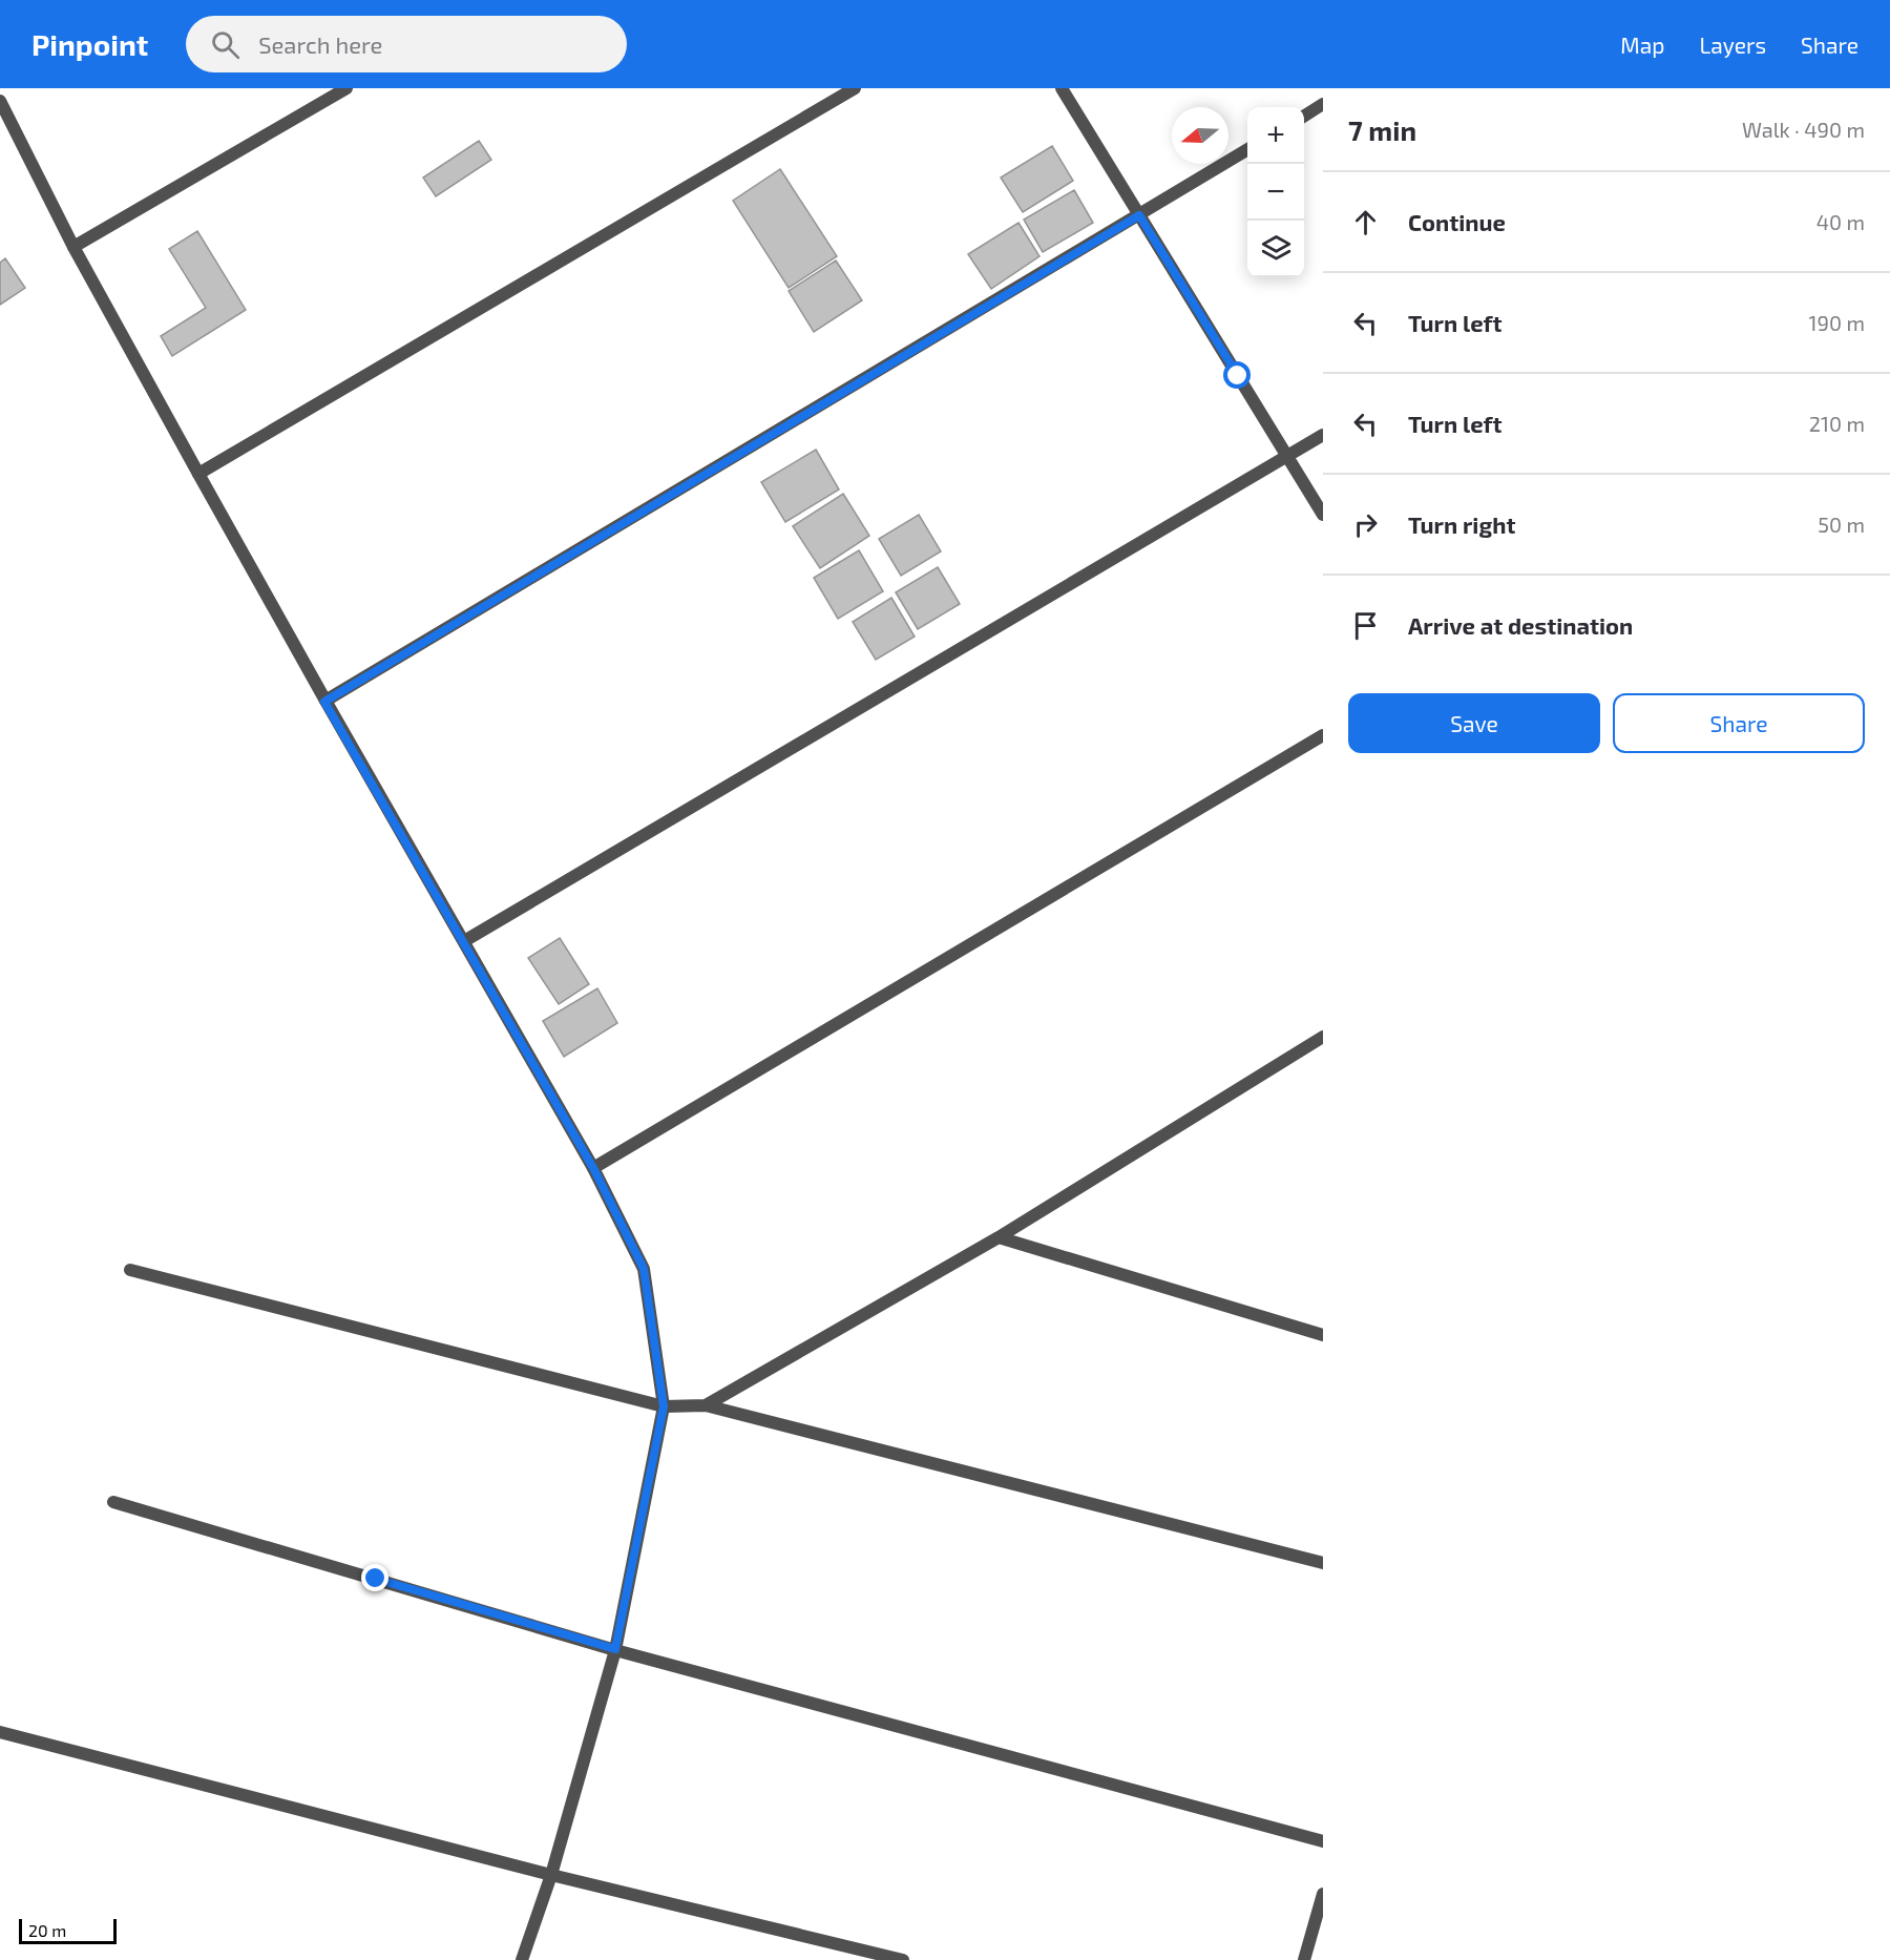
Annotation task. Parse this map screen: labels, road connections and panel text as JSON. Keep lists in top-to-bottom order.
{
  "scale_bar": "20 m",
  "north": "left",
  "page": {
    "header": "Pinpoint",
    "search": "Search here",
    "nav": ["Map", "Layers", "Share"],
    "heading": ["7 min", "Walk · 490 m"],
    "map_buttons": ["+", "−"],
    "list": [
      ["Continue", "40 m"],
      ["Turn left", "190 m"],
      ["Turn left", "210 m"],
      ["Turn right", "50 m"],
      "Arrive at destination"
    ],
    "buttons": ["Save", "Share"],
    "scale": "20 m"
  }
}
